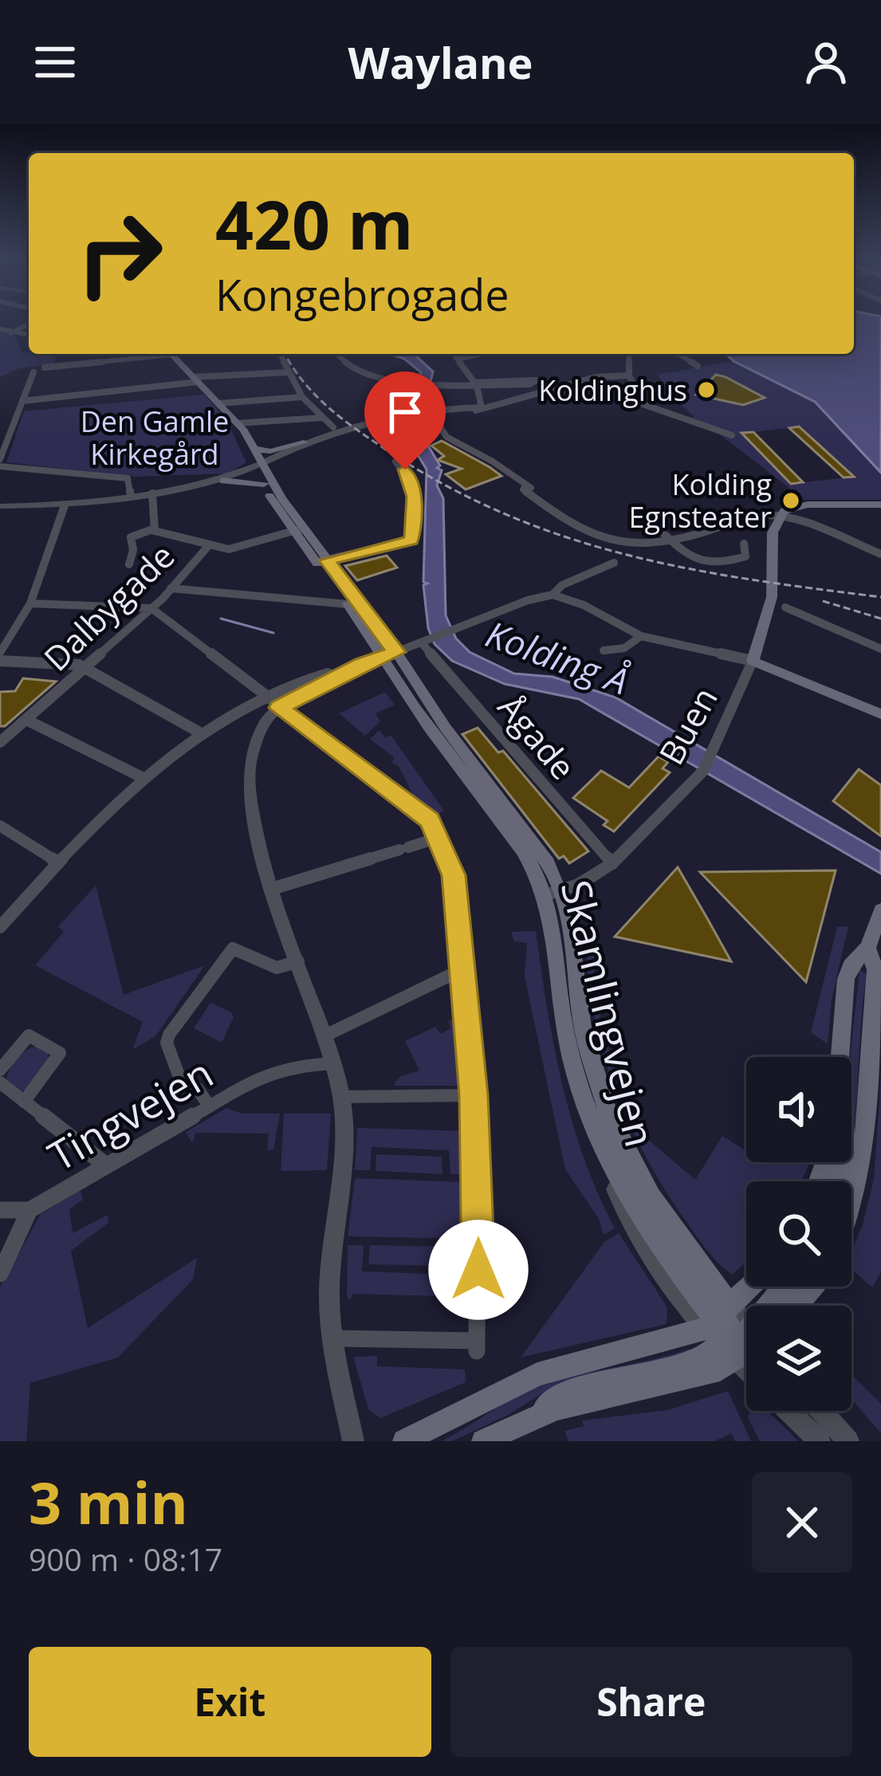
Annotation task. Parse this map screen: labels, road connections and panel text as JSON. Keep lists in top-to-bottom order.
{
  "streets": {
    "main road": ["Buen", "Skamlingvejen"],
    "street": ["Dalbygade", "Ågade", "Tingvejen"]
  },
  "crossings": [
    ["Buen", "Ågade"],
    ["Buen", "Skamlingvejen"]
  ],
  "water": ["Kolding Å"],
  "parks": ["Den Gamle Kirkegård"],
  "places": ["Koldinghus", "Kolding Egnsteater"],
  "page": {
    "header": "Waylane",
    "turn": ["420 m", "Kongebrogade"],
    "heading": ["3 min", "900 m · 08:17"],
    "buttons": ["Exit", "Share"]
  }
}
